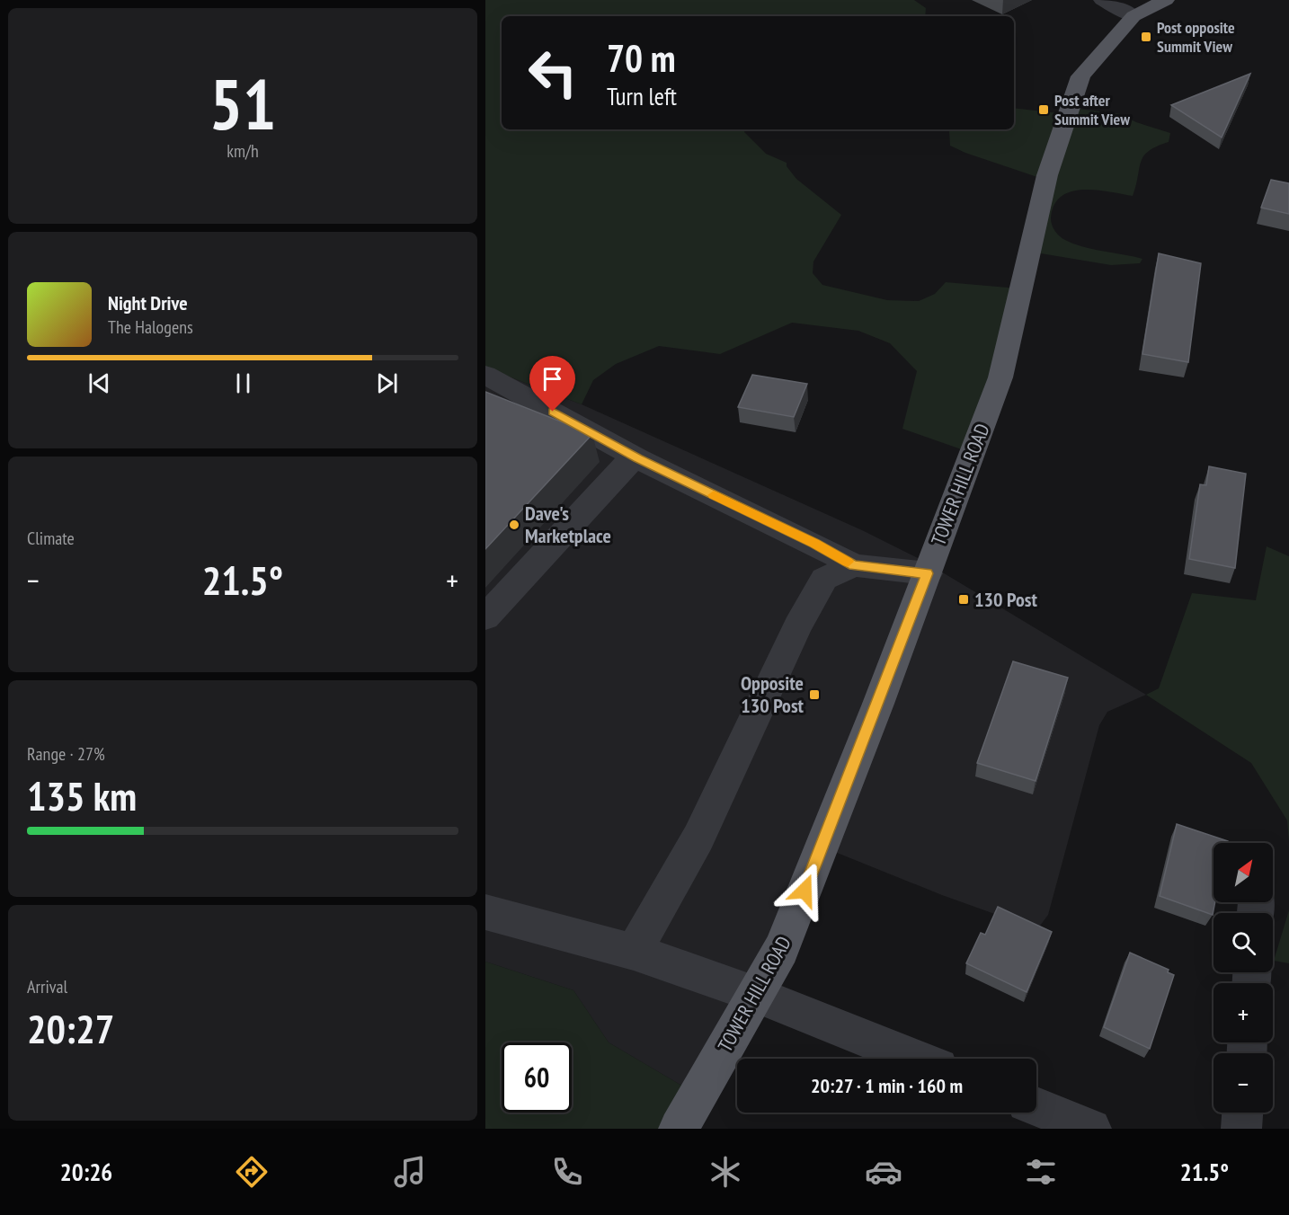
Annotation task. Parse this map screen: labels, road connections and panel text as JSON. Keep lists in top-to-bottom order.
{
  "streets": {
    "main road": ["TOWER HILL ROAD"]
  },
  "places": {
    "transit": [
      "Post opposite Summit View",
      "Post after Summit View",
      "130 Post",
      "Opposite 130 Post"
    ],
    "other": ["Dave's Marketplace"]
  },
  "north": "top right",
  "page": {
    "tile": [
      ["51", "km/h"],
      "Climate",
      ["Range · 27%", "135 km"],
      ["Arrival", "20:27"]
    ],
    "turn": ["70 m", "Turn left"],
    "song": ["Night Drive", "The Halogens"],
    "heat": ["−", "21.5°", "+"],
    "map_buttons": ["+", "−"],
    "limit": "60",
    "trip": "20:27 · 1 min · 160 m",
    "tabs": ["20:26", "21.5°"]
  }
}
